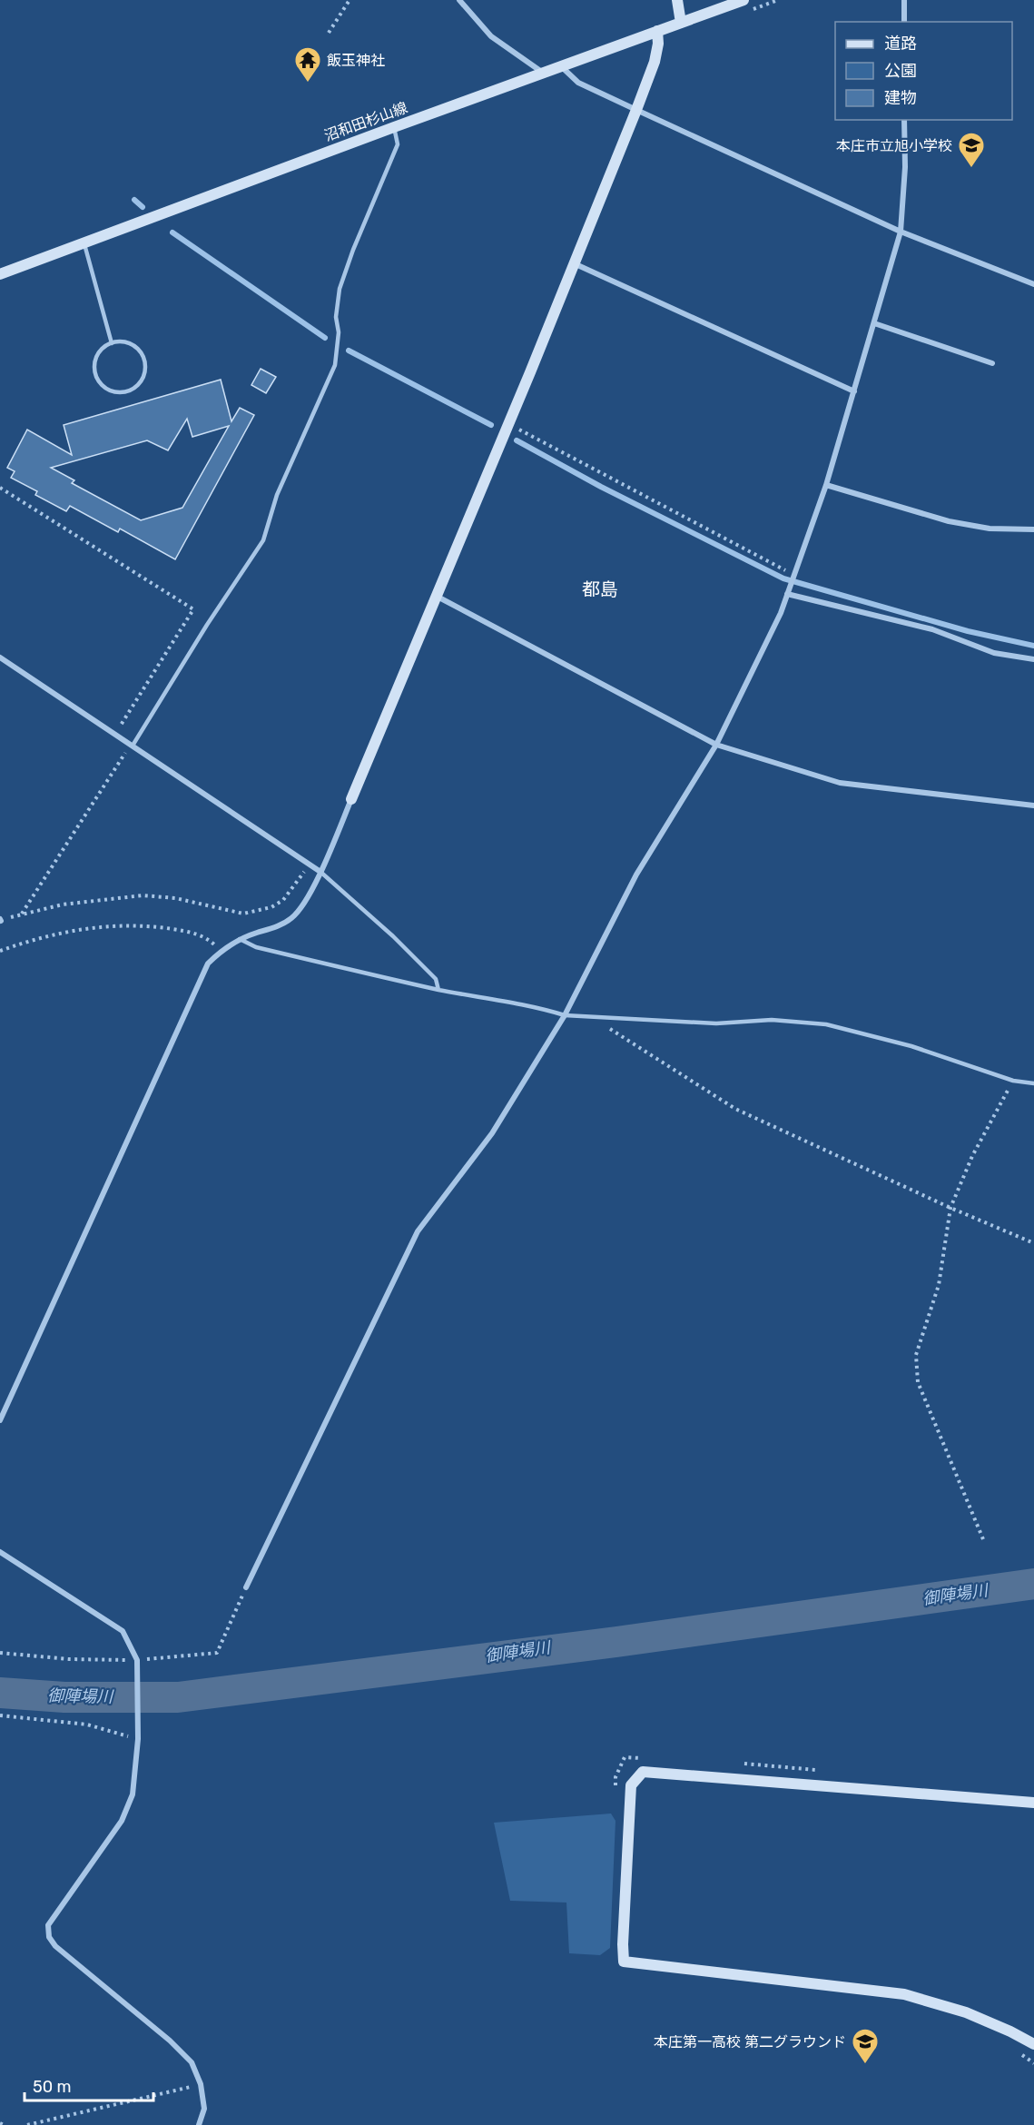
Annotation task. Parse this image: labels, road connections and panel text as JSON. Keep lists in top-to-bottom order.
{
  "streets": {
    "street": ["沼和田杉山線"]
  },
  "districts": ["都島"],
  "water": ["御陣場川"],
  "places": {
    "temple": ["飯玉神社"],
    "school or university": ["本庄市立旭小学校", "本庄第一高校 第二グラウンド"]
  },
  "legend": ["道路", "公園", "建物"],
  "scale_bar": "50 m"
}
